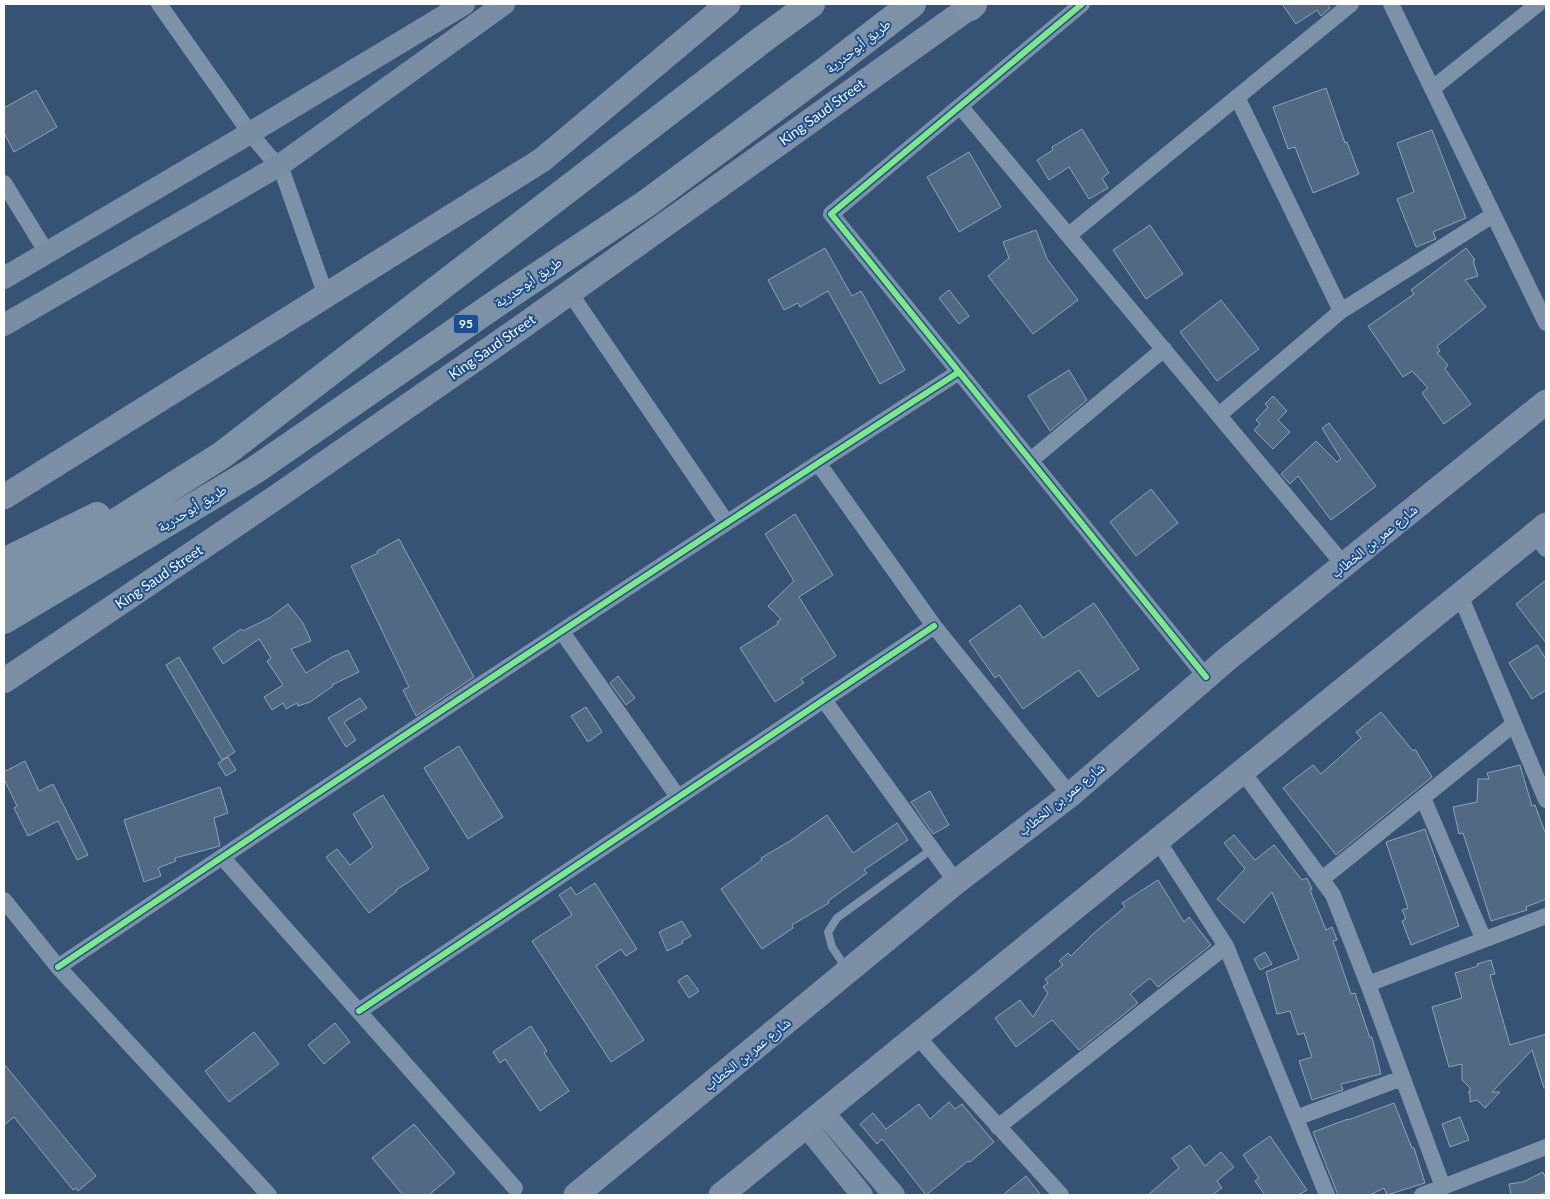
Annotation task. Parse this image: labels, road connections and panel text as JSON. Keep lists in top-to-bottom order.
{
  "streets": {
    "highway": ["طريق أبوحدرية", "95"],
    "main road": ["King Saud Street", "شارع عمر بن الخطاب"]
  }
}
